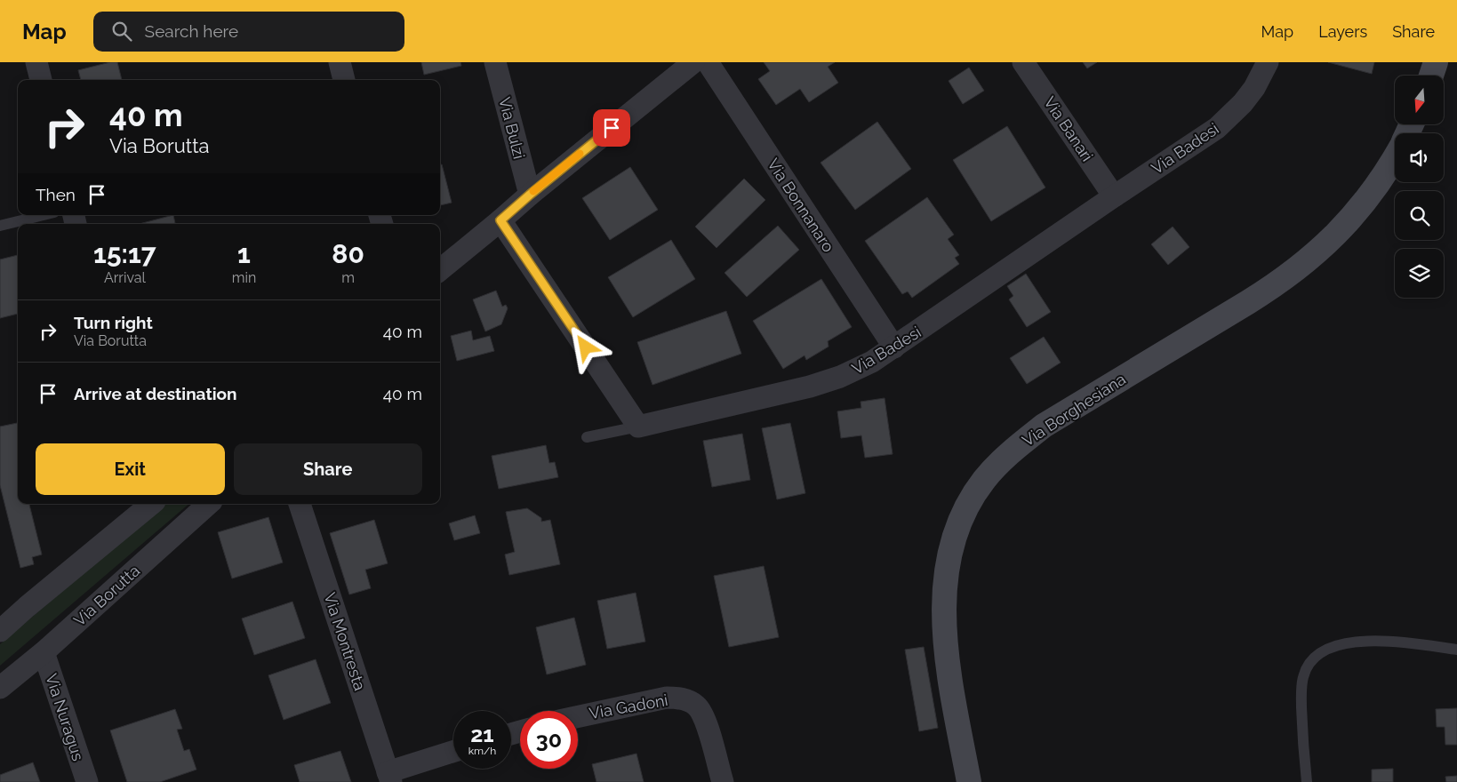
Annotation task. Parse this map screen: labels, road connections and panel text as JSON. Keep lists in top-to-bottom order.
{
  "streets": {
    "street": [
      "Via Bulzi",
      "Via Banari",
      "Via Badesi",
      "Via Bonnanaro",
      "Via Borghesiana",
      "Via Borutta",
      "Via Montresta",
      "Via Gadoni",
      "Via Nuragus"
    ]
  },
  "crossings": [
    ["Via Banari", "Via Badesi"],
    ["Via Badesi", "Via Bonnanaro"],
    ["Via Borutta", "Via Nuragus"]
  ],
  "north": "bottom",
  "page": {
    "header": "Map",
    "search": "Search here",
    "nav": ["Map", "Layers", "Share"],
    "turn": ["40 m", "Via Borutta"],
    "then": "Then",
    "eta": [
      "15:17",
      "Arrival",
      "1",
      "min",
      "80",
      "m"
    ],
    "list": [
      {
        "name": "Turn right",
        "note": "Via Borutta",
        "value": "40 m"
      },
      {
        "name": "Arrive at destination",
        "value": "40 m"
      }
    ],
    "buttons": ["Exit", "Share"],
    "speed": "21 km/h",
    "limit": "30"
  }
}
